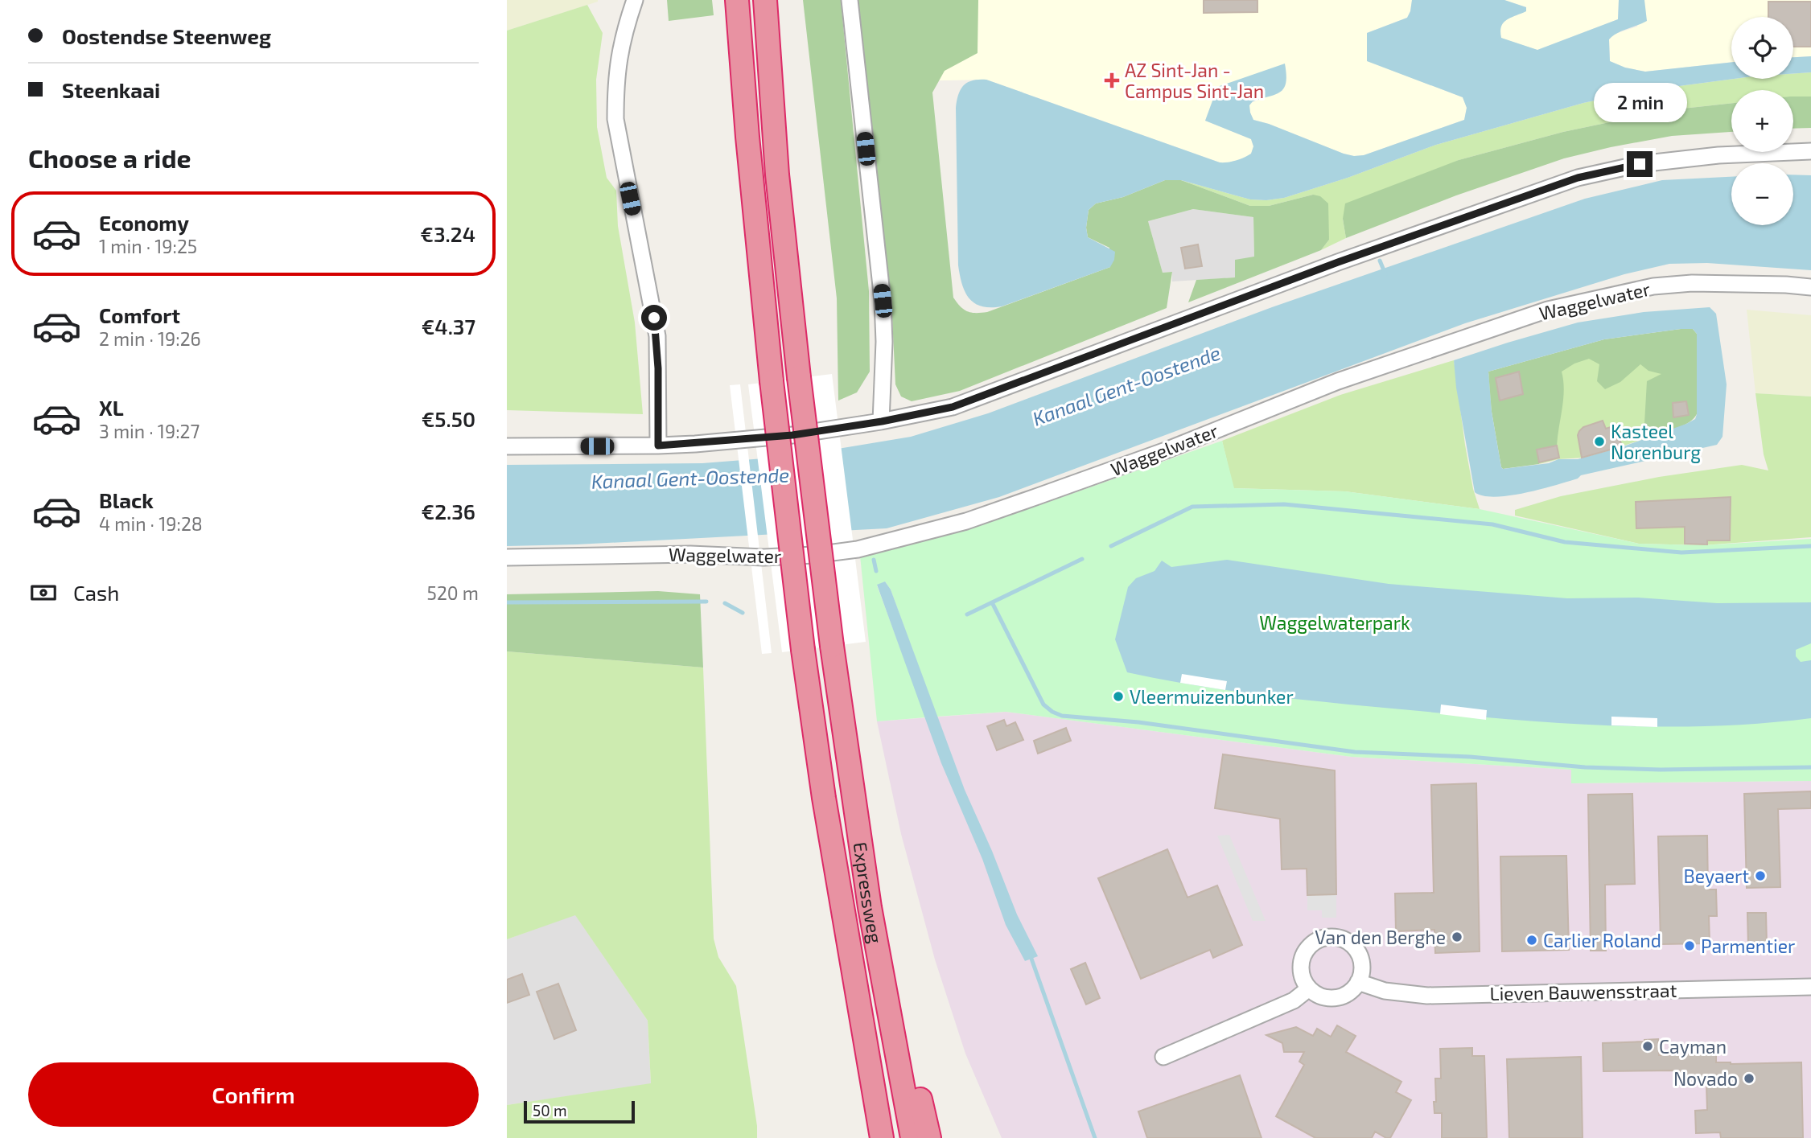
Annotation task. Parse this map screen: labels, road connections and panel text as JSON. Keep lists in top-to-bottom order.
{
  "streets": {
    "highway": ["Expressweg"],
    "street": ["Waggelwater", "Lieven Bauwensstraat"]
  },
  "water": ["Kanaal Gent-Oostende"],
  "parks": ["Waggelwaterpark"],
  "places": {
    "health": ["AZ Sint-Jan - Campus Sint-Jan"],
    "other": [
      "Kasteel Norenburg",
      "Vleermuizenbunker",
      "Beyaert",
      "Van den Berghe",
      "Carlier Roland",
      "Parmentier",
      "Cayman",
      "Novado"
    ]
  },
  "scale_bar": "50 m",
  "page": {
    "banner": ["Oostendse Steenweg", "Steenkaai"],
    "map_buttons": ["+", "−"],
    "bubble": "2 min",
    "heading": "Choose a ride",
    "list": [
      {
        "name": "Economy",
        "note": "1 min · 19:25",
        "value": "€3.24"
      },
      {
        "name": "Comfort",
        "note": "2 min · 19:26",
        "value": "€4.37"
      },
      {
        "name": "XL",
        "note": "3 min · 19:27",
        "value": "€5.50"
      },
      {
        "name": "Black",
        "note": "4 min · 19:28",
        "value": "€2.36"
      }
    ],
    "pay": ["Cash", "520 m"],
    "buttons": "Confirm",
    "scale": "50 m"
  }
}
